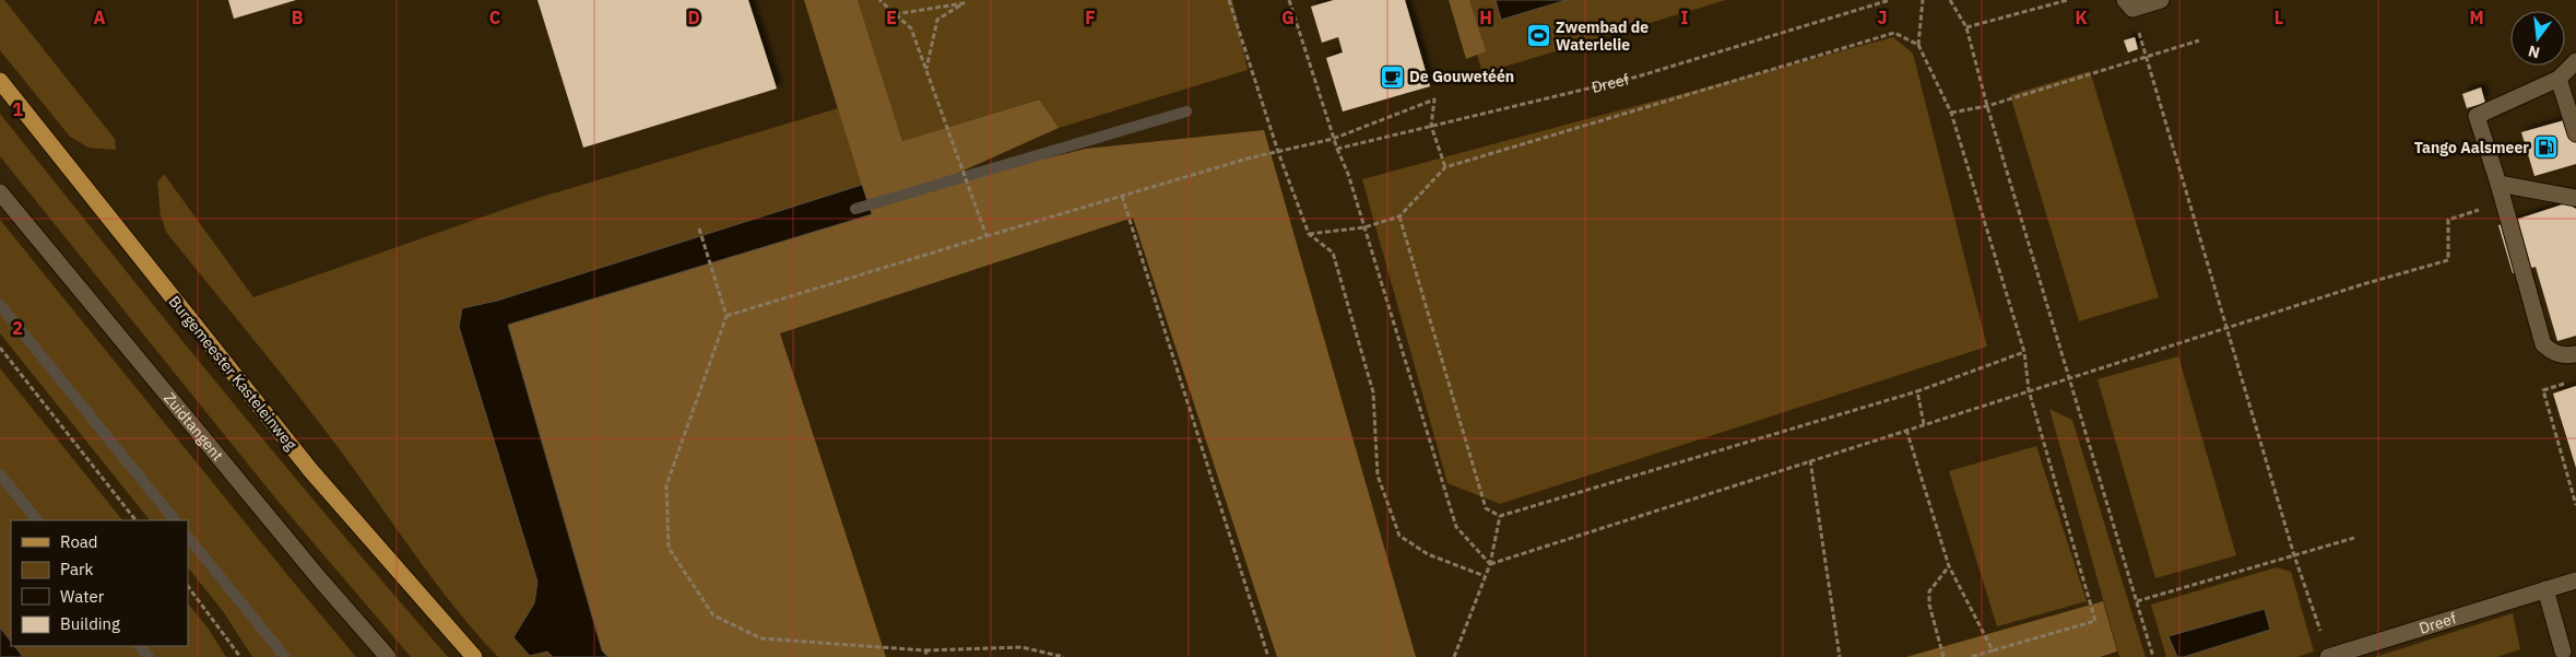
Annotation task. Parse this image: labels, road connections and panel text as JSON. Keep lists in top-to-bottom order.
{
  "streets": {
    "main road": ["Burgemeester Kasteleinweg"],
    "street": ["Dreef", "Zuidtangent"]
  },
  "places": {
    "sports": ["Zwembad de Waterlelie"],
    "cafe": ["De Gouwetéén"],
    "fuel station": ["Tango Aalsmeer"]
  },
  "legend": [
    "Road",
    "Park",
    "Water",
    "Building"
  ],
  "north": "bottom",
  "grid": {
    "columns": [
      "A",
      "B",
      "C",
      "D",
      "E",
      "F",
      "G",
      "H",
      "I",
      "J",
      "K",
      "L",
      "M"
    ],
    "rows": ["1", "2"]
  }
}
